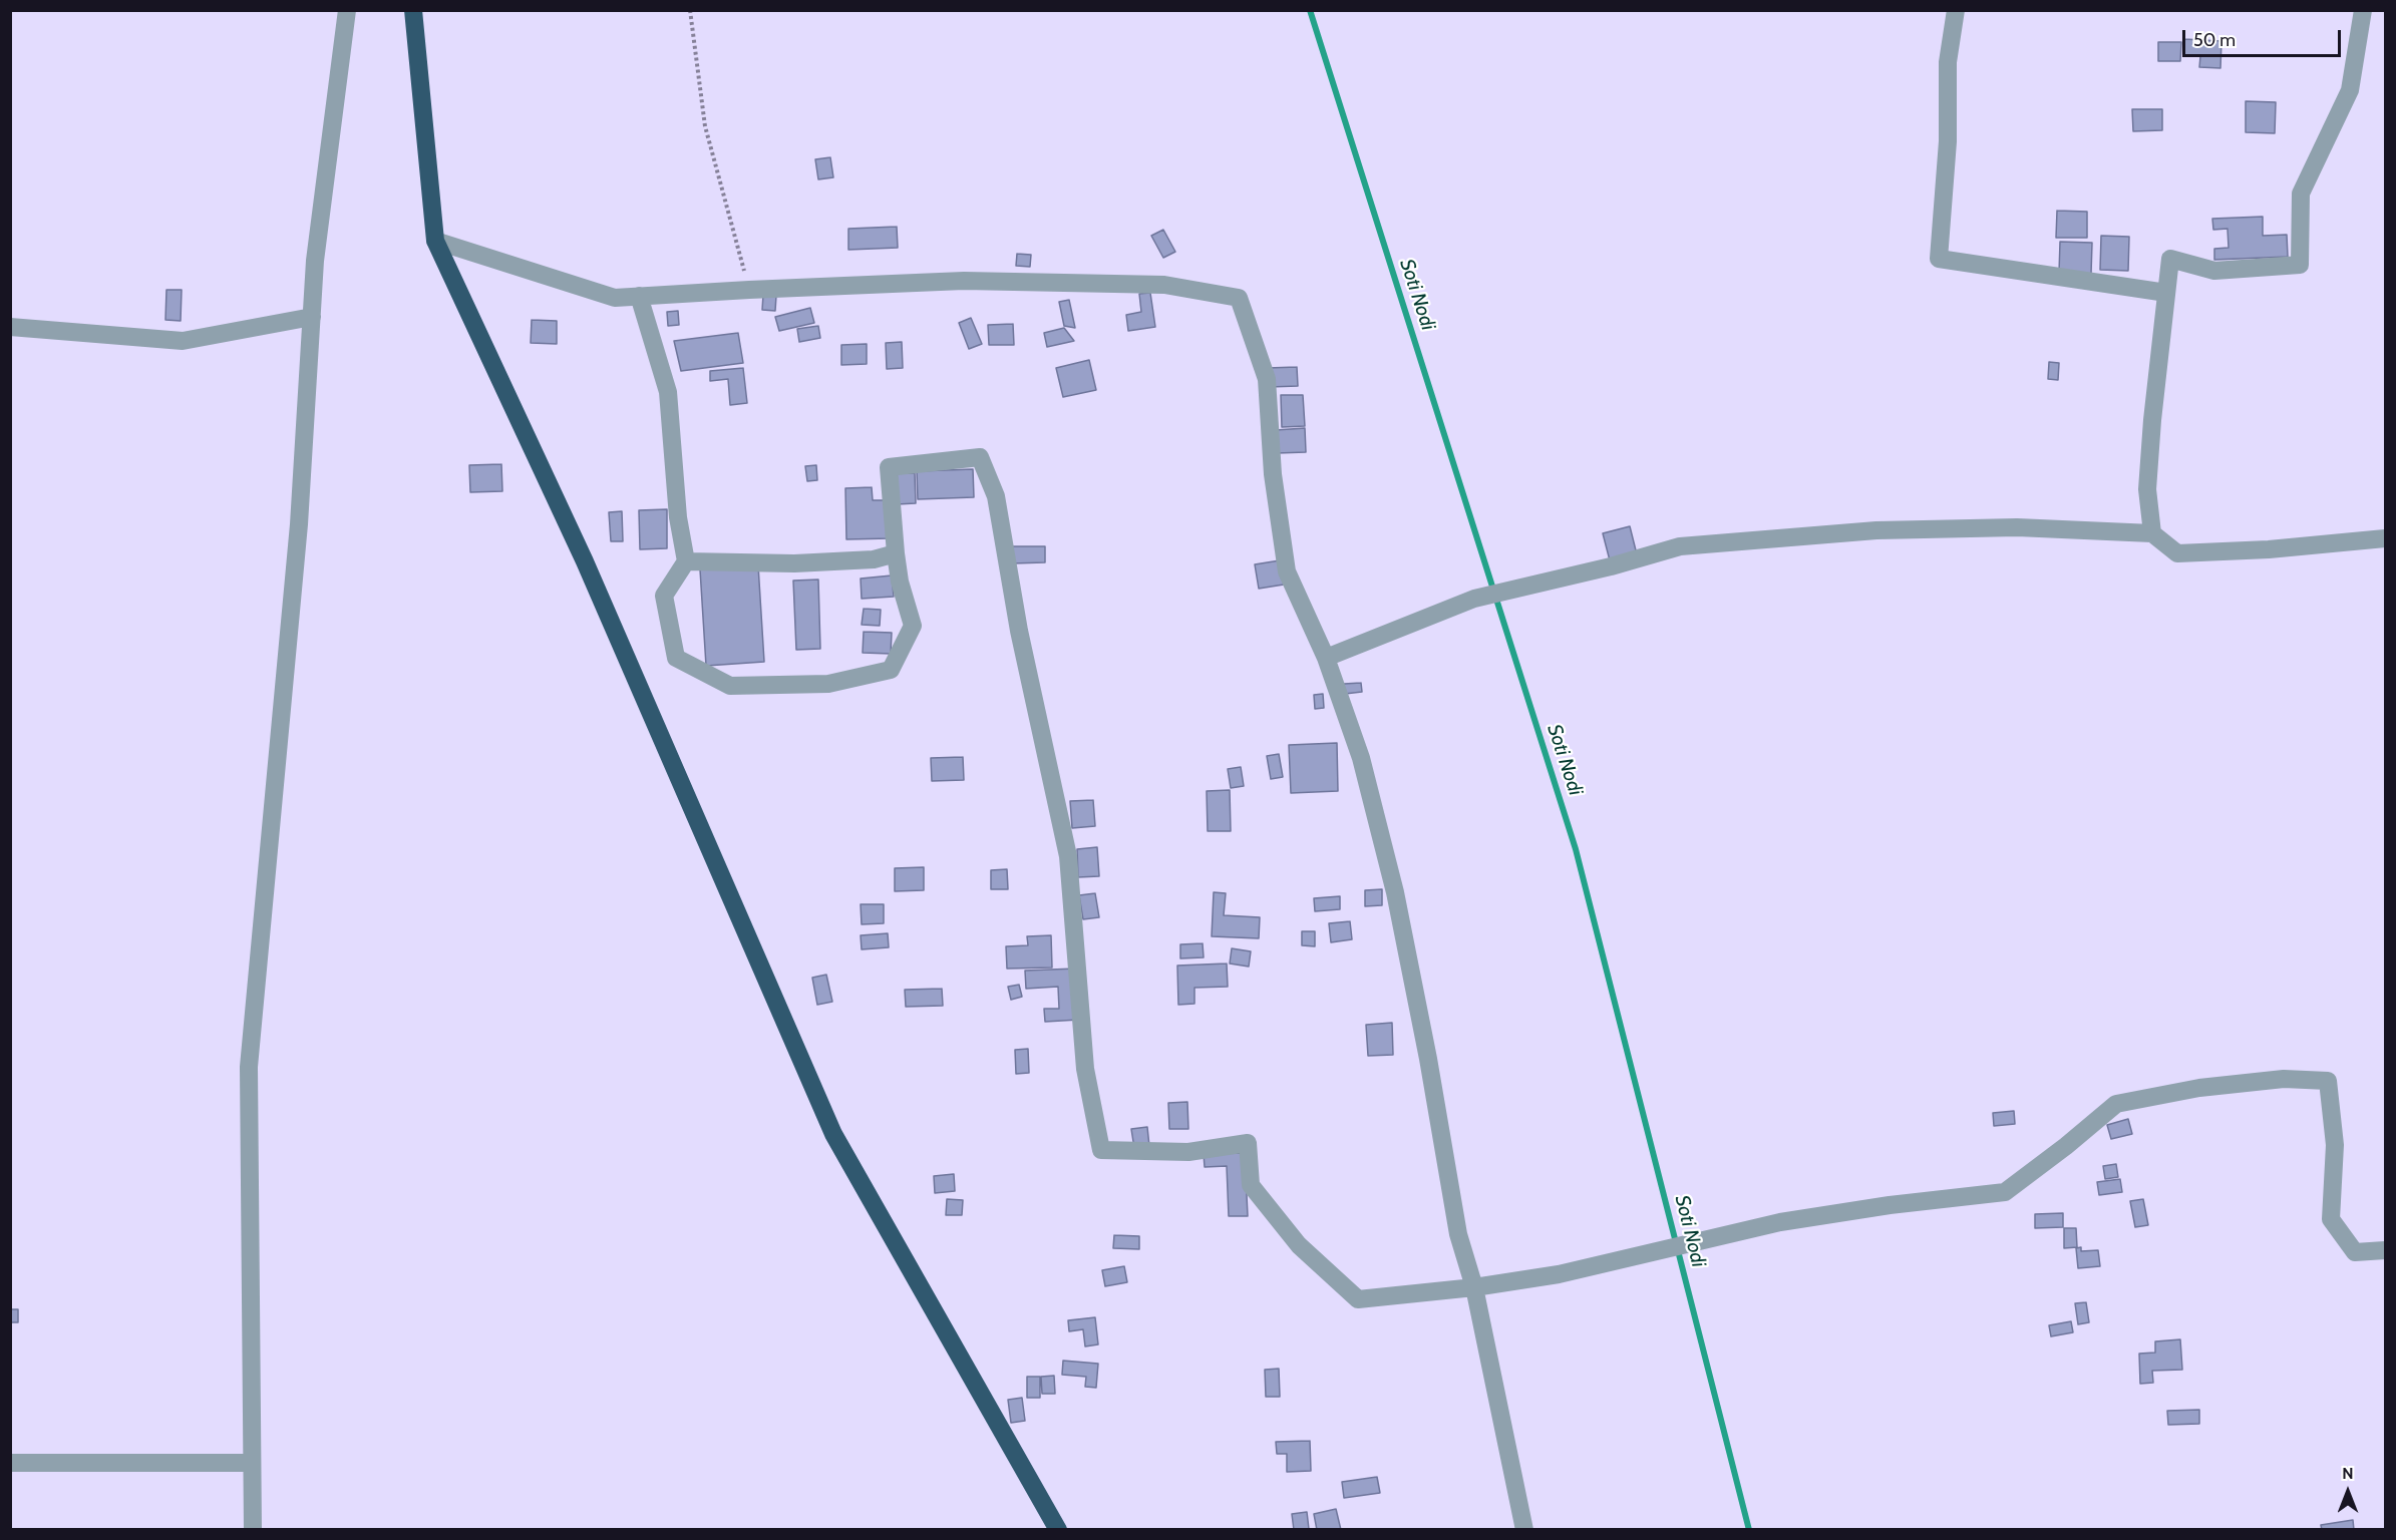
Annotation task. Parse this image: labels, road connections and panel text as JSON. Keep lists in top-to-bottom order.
{
  "water": ["Soti Nodi"],
  "scale_bar": "50 m",
  "north": "top"
}
